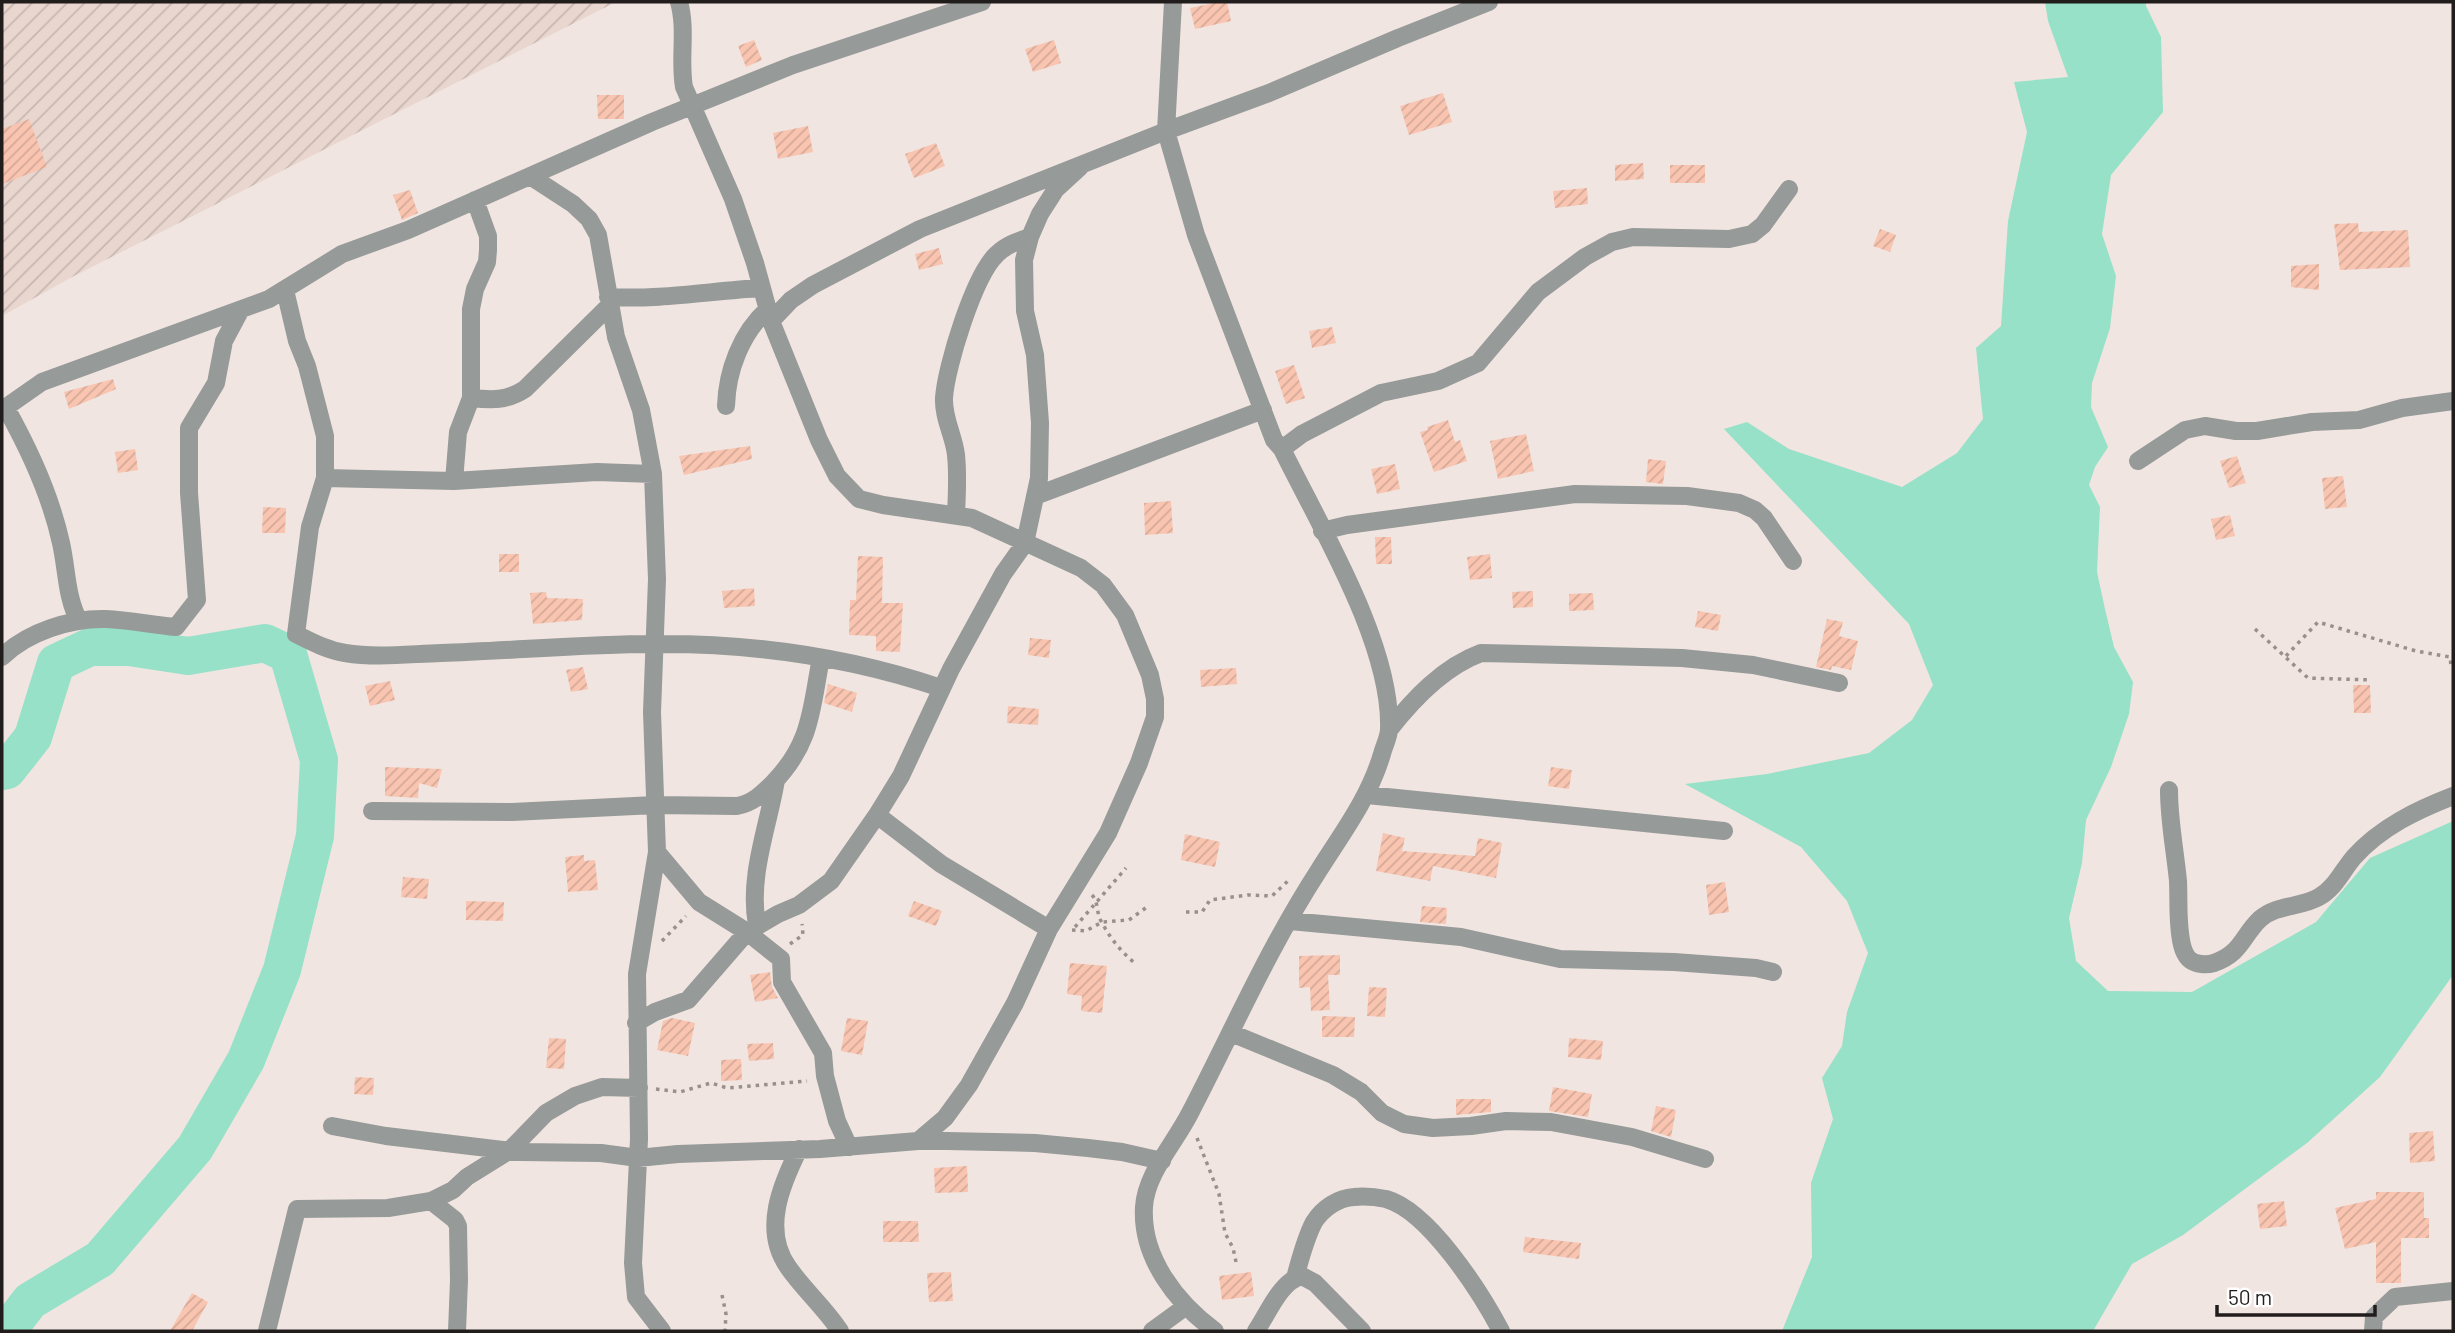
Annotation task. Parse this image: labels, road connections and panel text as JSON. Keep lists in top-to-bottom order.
{
  "scale_bar": "50 m"
}
